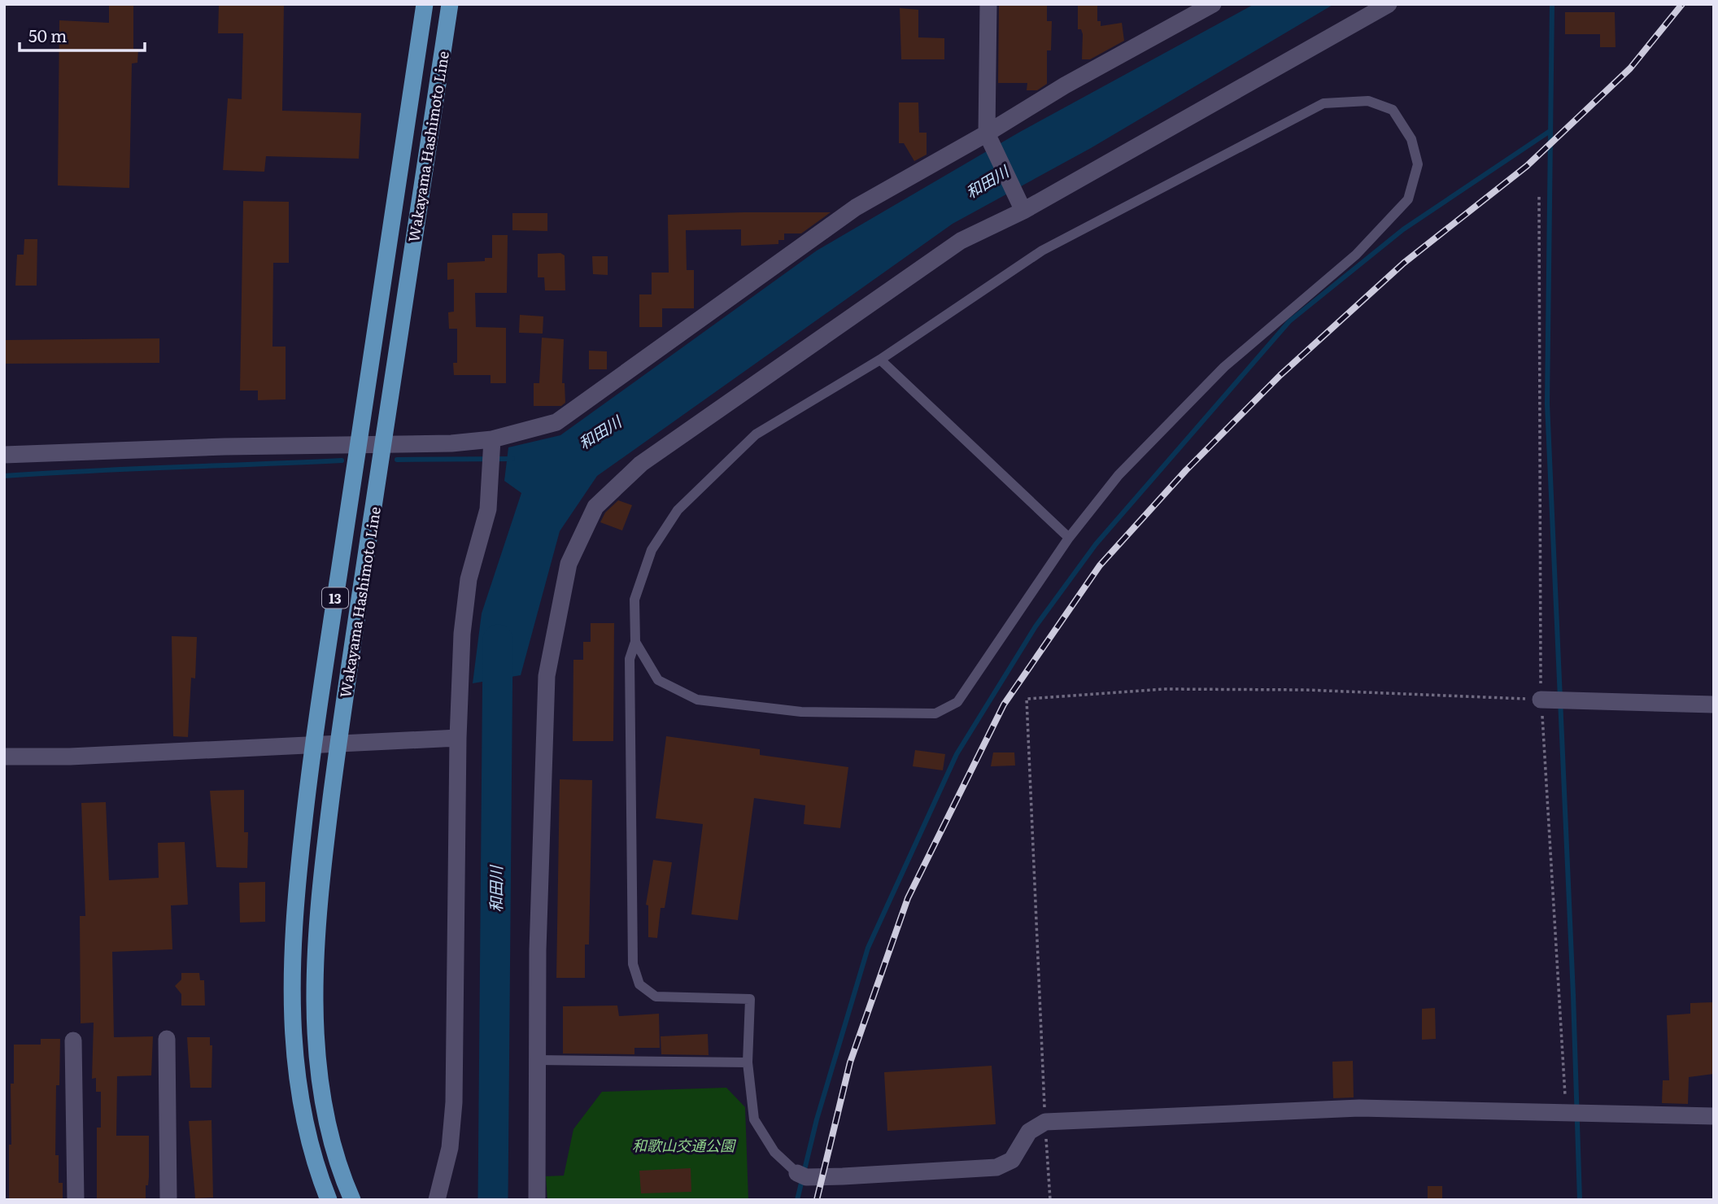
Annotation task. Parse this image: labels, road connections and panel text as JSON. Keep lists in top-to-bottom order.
{
  "streets": {
    "main road": ["Wakayama Hashimoto Line", "13"]
  },
  "water": ["和田川"],
  "parks": ["和歌山交通公園"],
  "scale_bar": "50 m"
}
